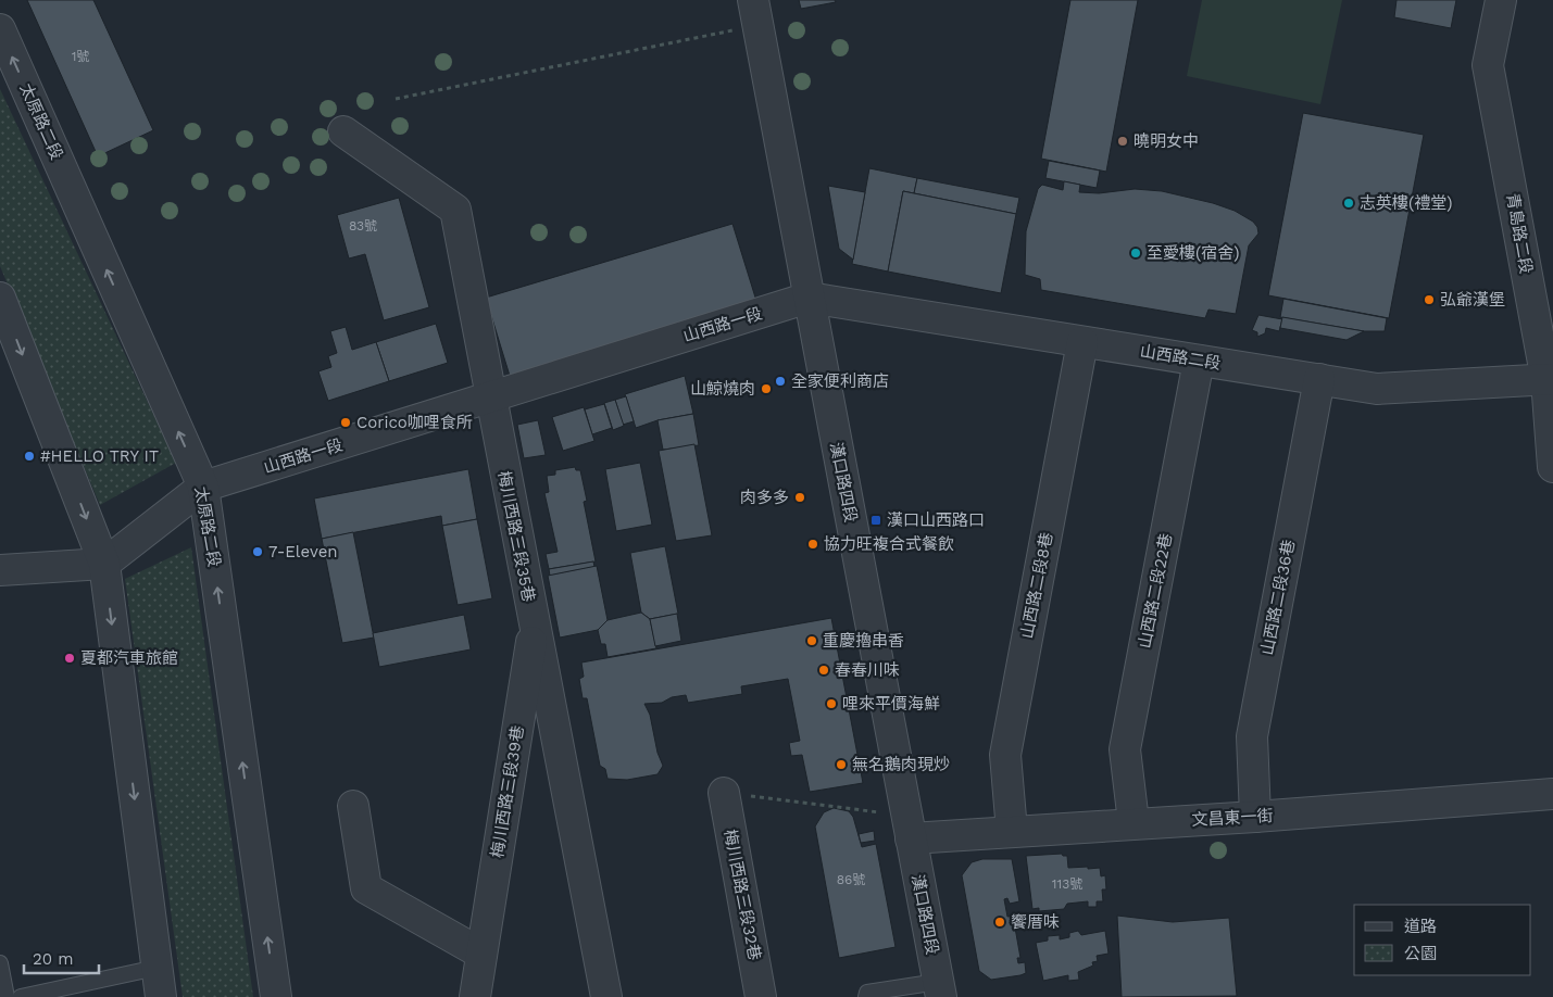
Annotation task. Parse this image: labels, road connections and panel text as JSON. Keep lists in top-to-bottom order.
{
  "streets": {
    "street": [
      "太原路二段",
      "青島路二段",
      "山西路一段",
      "山西路二段",
      "漢口路四段",
      "梅川西路三段35巷",
      "山西路二段8巷",
      "山西路二段22巷",
      "山西路二段36巷",
      "梅川西路三段39巷",
      "文昌東一街",
      "梅川西路三段32巷"
    ]
  },
  "crossings": [
    ["太原路二段", "山西路一段"],
    ["青島路二段", "山西路二段"],
    ["山西路一段", "山西路二段"],
    ["山西路一段", "漢口路四段"],
    ["山西路一段", "梅川西路三段35巷"],
    ["山西路二段", "漢口路四段"],
    ["山西路二段", "山西路二段8巷"],
    ["山西路二段", "山西路二段22巷"],
    ["山西路二段", "山西路二段36巷"],
    ["漢口路四段", "文昌東一街"],
    ["梅川西路三段35巷", "梅川西路三段39巷"],
    ["山西路二段8巷", "文昌東一街"],
    ["山西路二段22巷", "文昌東一街"],
    ["山西路二段36巷", "文昌東一街"]
  ],
  "places": {
    "other": [
      "曉明女中",
      "志英樓(禮堂)",
      "至愛樓(宿舍)",
      "弘爺漢堡",
      "全家便利商店",
      "山鯨燒肉",
      "Corico咖哩食所",
      "#HELLO TRY IT",
      "肉多多",
      "協力旺複合式餐飲",
      "7-Eleven",
      "重慶擼串香",
      "夏都汽車旅館",
      "春春川味",
      "哩來平價海鮮",
      "無名鵝肉現炒",
      "饗厝味"
    ],
    "transit": ["漢口山西路口"]
  },
  "house_numbers": [
    "1號",
    "83號",
    "86號",
    "113號"
  ],
  "legend": ["道路", "公園"],
  "scale_bar": "20 m"
}
